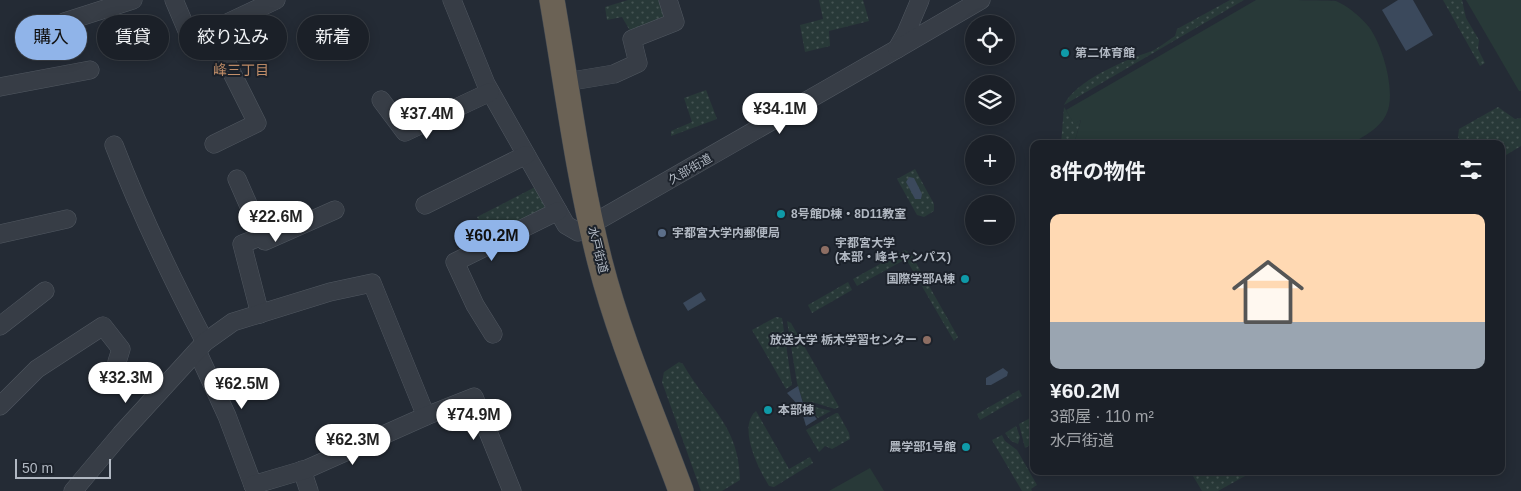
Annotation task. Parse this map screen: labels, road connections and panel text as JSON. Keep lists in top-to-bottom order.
{
  "streets": {
    "highway": ["水戸街道"],
    "street": ["久部街道"]
  },
  "crossings": [
    ["久部街道", "水戸街道"]
  ],
  "districts": ["峰三丁目"],
  "places": [
    "第二体育館",
    "8号館D棟・8D11教室",
    "宇都宮大学内郵便局",
    "宇都宮大学 (本部・峰キャンパス)",
    "国際学部A棟",
    "放送大学 栃木学習センター",
    "本部棟",
    "農学部1号館"
  ],
  "scale_bar": "50 m",
  "page": {
    "map_buttons": ["+", "−"],
    "chip": [
      "購入",
      "賃貸",
      "絞り込み",
      "新着"
    ],
    "price": [
      "¥34.1M",
      "¥37.4M",
      "¥22.6M",
      "¥60.2M",
      "¥32.3M",
      "¥62.5M",
      "¥74.9M",
      "¥62.3M"
    ],
    "heading": "8件の物件",
    "list": [
      {
        "name": "¥60.2M",
        "note": "3部屋 · 110 m² · 水戸街道"
      }
    ],
    "scale": "50 m"
  }
}
